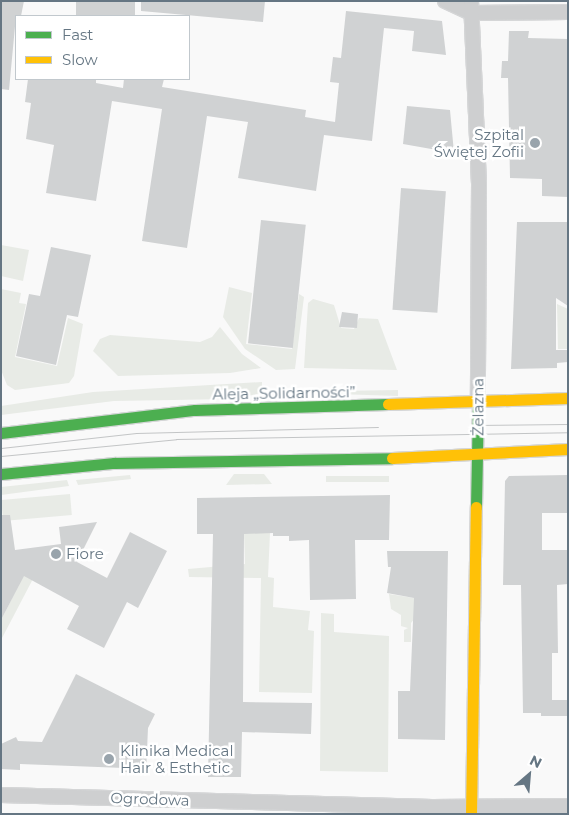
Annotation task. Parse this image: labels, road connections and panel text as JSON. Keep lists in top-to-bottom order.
{
  "streets": {
    "main road": ["Aleja „Solidarności”", "Żelazna"],
    "street": ["Ogrodowa"]
  },
  "crossings": [
    ["Aleja „Solidarności”", "Żelazna"],
    ["Żelazna", "Ogrodowa"]
  ],
  "places": ["Szpital Świętej Zofii", "Fiore", "Klinika Medical Hair & Esthetic"],
  "legend": ["Fast", "Slow"],
  "north": "top right"
}
